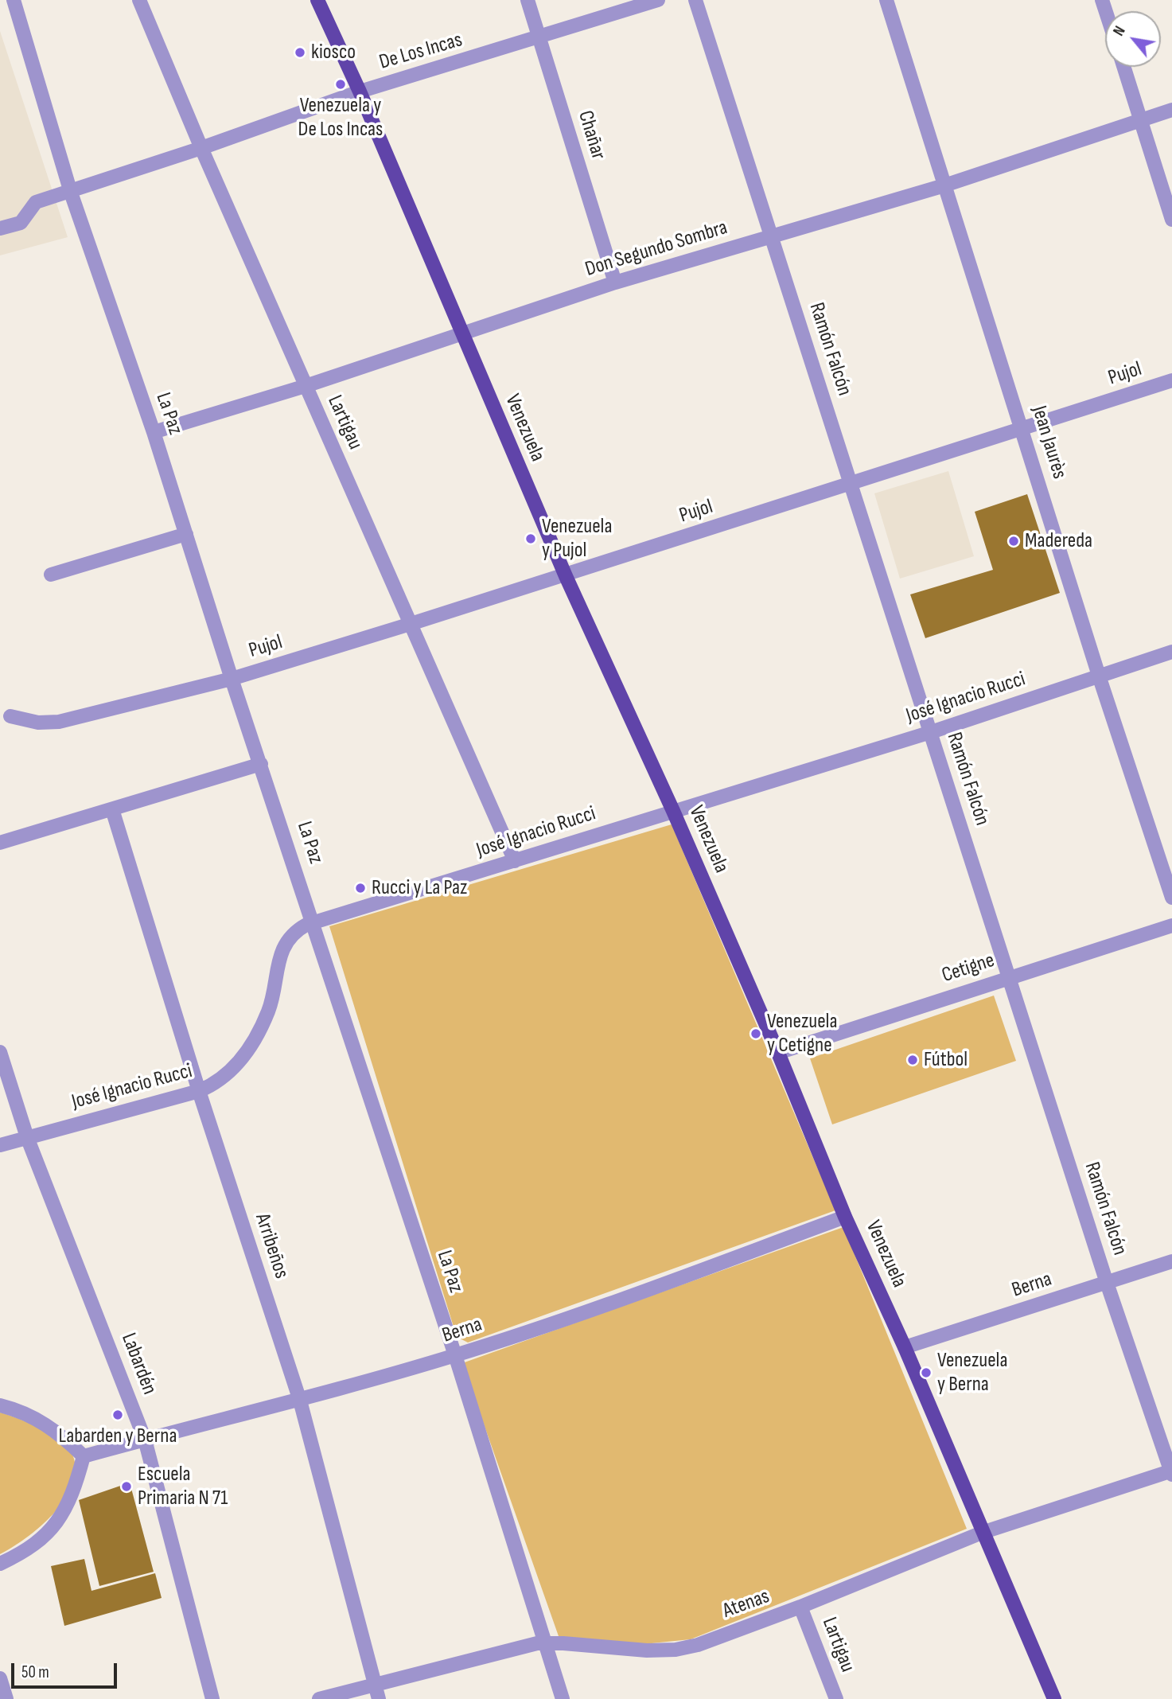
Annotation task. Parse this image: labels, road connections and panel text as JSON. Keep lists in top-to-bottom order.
{
  "streets": {
    "main road": ["Venezuela"],
    "street": [
      "De Los Incas",
      "Chañar",
      "Don Segundo Sombra",
      "Ramón Falcón",
      "Pujol",
      "La Paz",
      "Lartigau",
      "Jean Jaurès",
      "José Ignacio Rucci",
      "Cetigne",
      "Arribeños",
      "Berna",
      "Labardén",
      "Atenas"
    ]
  },
  "crossings": [
    ["De Los Incas", "Chañar"],
    ["De Los Incas", "La Paz"],
    ["De Los Incas", "Lartigau"],
    ["De Los Incas", "Venezuela"],
    ["Chañar", "Don Segundo Sombra"],
    ["Don Segundo Sombra", "Ramón Falcón"],
    ["Don Segundo Sombra", "La Paz"],
    ["Don Segundo Sombra", "Lartigau"],
    ["Don Segundo Sombra", "Venezuela"],
    ["Don Segundo Sombra", "Jean Jaurès"],
    ["Ramón Falcón", "Pujol"],
    ["Ramón Falcón", "José Ignacio Rucci"],
    ["Ramón Falcón", "Cetigne"],
    ["Ramón Falcón", "Berna"],
    ["Ramón Falcón", "Atenas"],
    ["Pujol", "La Paz"],
    ["Pujol", "Lartigau"],
    ["Pujol", "Venezuela"],
    ["Pujol", "Jean Jaurès"],
    ["La Paz", "José Ignacio Rucci"],
    ["La Paz", "Berna"],
    ["La Paz", "Atenas"],
    ["Lartigau", "José Ignacio Rucci"],
    ["Lartigau", "Atenas"],
    ["Venezuela", "José Ignacio Rucci"],
    ["Venezuela", "Cetigne"],
    ["Venezuela", "Berna"],
    ["Venezuela", "Atenas"],
    ["Jean Jaurès", "José Ignacio Rucci"],
    ["José Ignacio Rucci", "Arribeños"],
    ["José Ignacio Rucci", "Labardén"],
    ["Arribeños", "Berna"],
    ["Arribeños", "Atenas"],
    ["Berna", "Labardén"]
  ],
  "places": [
    "kiosco",
    "Venezuela y De Los Incas",
    "Venezuela y Pujol",
    "Madereda",
    "Rucci y La Paz",
    "Venezuela y Cetigne",
    "Fútbol",
    "Venezuela y Berna",
    "Labarden y Berna",
    "Escuela Primaria N 71"
  ],
  "scale_bar": "50 m",
  "north": "top left"
}
